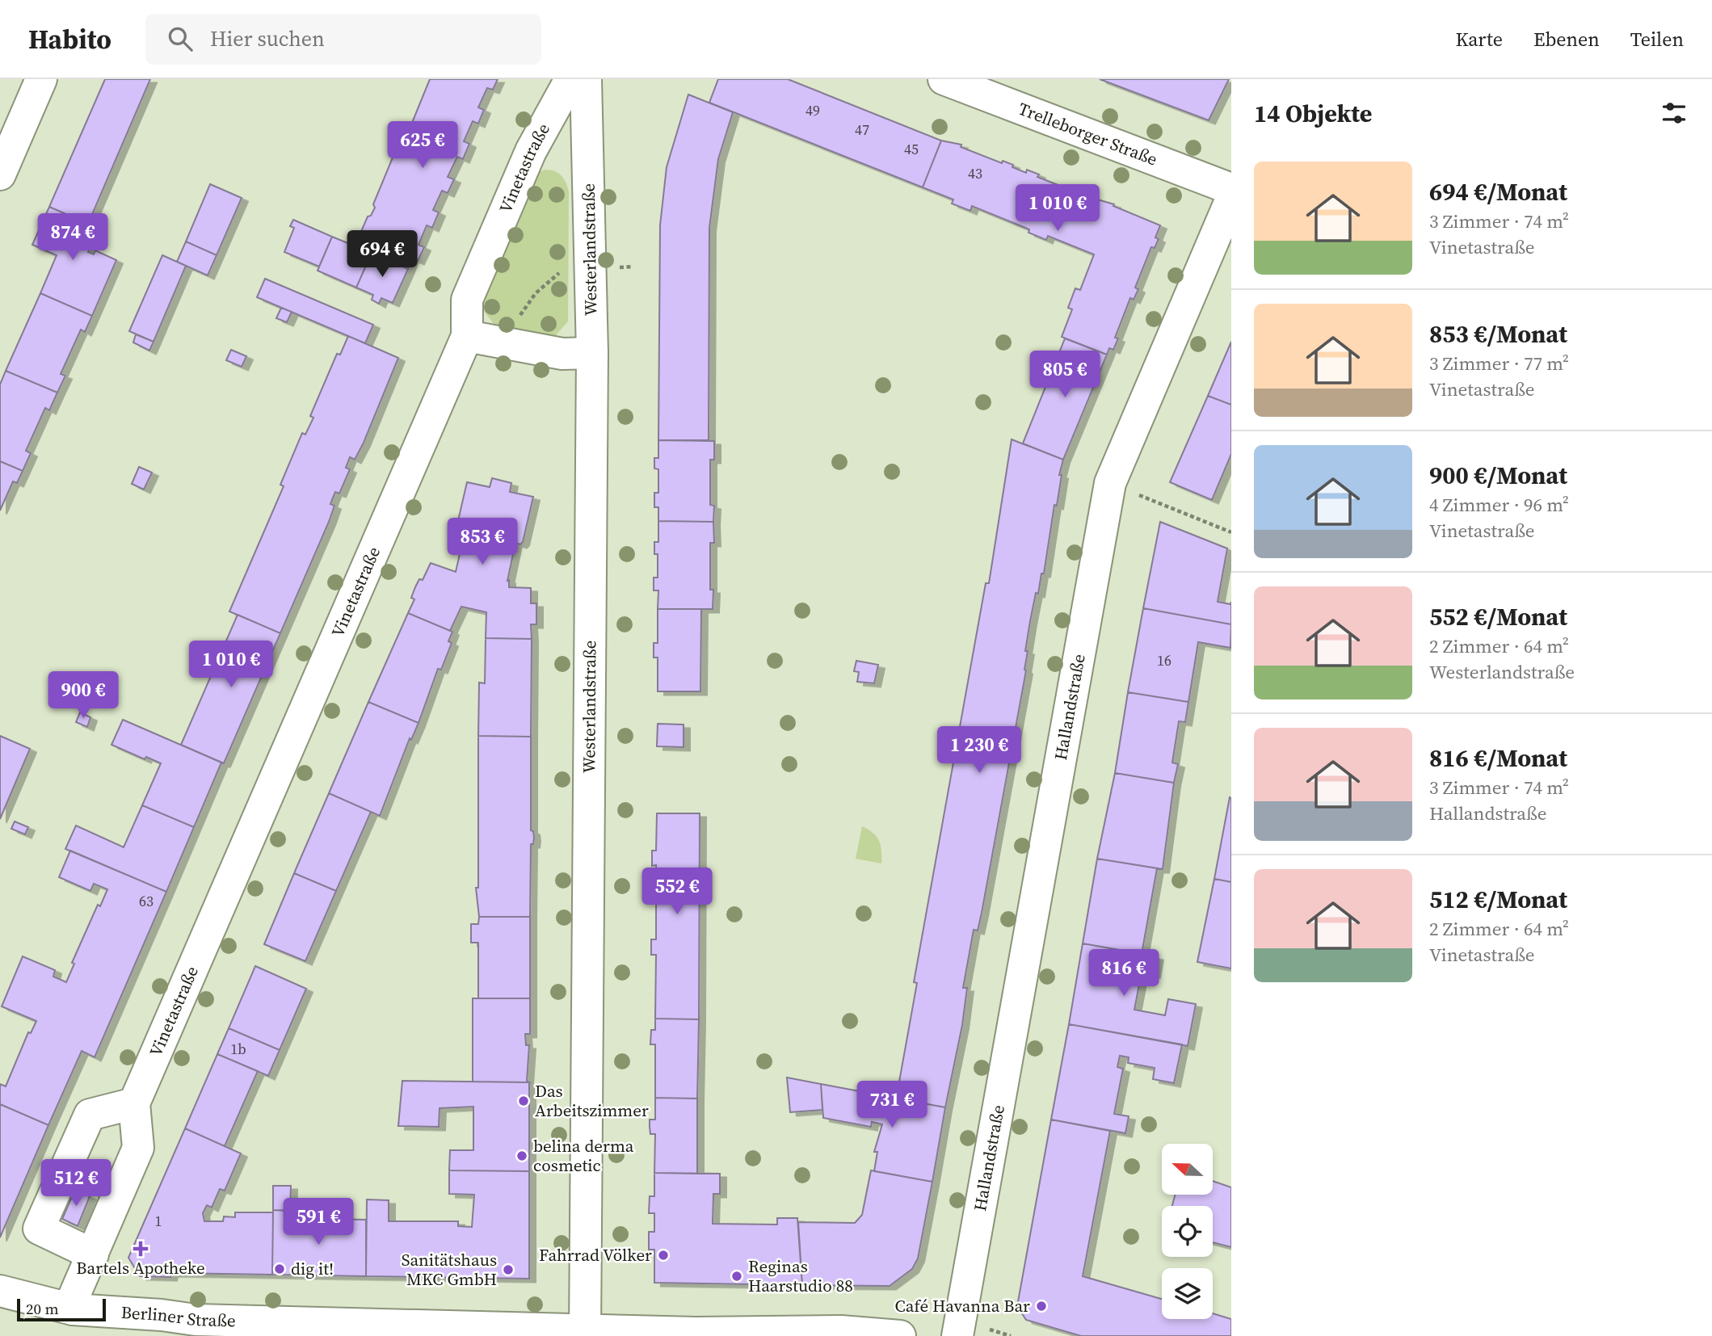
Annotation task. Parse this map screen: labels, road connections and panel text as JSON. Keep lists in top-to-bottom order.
{
  "streets": {
    "street": [
      "Trelleborger Straße",
      "Vinetastraße",
      "Westerlandstraße",
      "Hallandstraße",
      "Berliner Straße"
    ]
  },
  "crossings": [
    ["Vinetastraße", "Berliner Straße"],
    ["Westerlandstraße", "Berliner Straße"]
  ],
  "places": {
    "other": [
      "Das Arbeitszimmer",
      "belina derma cosmetic",
      "Fahrrad Völker",
      "dig it!",
      "Sanitätshaus MKC GmbH",
      "Reginas Haarstudio 88",
      "Café Havanna Bar"
    ],
    "health": ["Bartels Apotheke"]
  },
  "house_numbers": [
    "49",
    "47",
    "45",
    "43",
    "16",
    "63",
    "1b",
    "1"
  ],
  "scale_bar": "20 m",
  "north": "left",
  "page": {
    "header": "Habito",
    "search": "Hier suchen",
    "nav": ["Karte", "Ebenen", "Teilen"],
    "heading": "14 Objekte",
    "price": [
      "625 €",
      "1 010 €",
      "874 €",
      "694 €",
      "805 €",
      "853 €",
      "1 010 €",
      "900 €",
      "1 230 €",
      "552 €",
      "816 €",
      "731 €",
      "512 €",
      "591 €"
    ],
    "list": [
      {
        "name": "694 €/Monat",
        "note": "3 Zimmer · 74 m² · Vinetastraße"
      },
      {
        "name": "853 €/Monat",
        "note": "3 Zimmer · 77 m² · Vinetastraße"
      },
      {
        "name": "900 €/Monat",
        "note": "4 Zimmer · 96 m² · Vinetastraße"
      },
      {
        "name": "552 €/Monat",
        "note": "2 Zimmer · 64 m² · Westerlandstraße"
      },
      {
        "name": "816 €/Monat",
        "note": "3 Zimmer · 74 m² · Hallandstraße"
      },
      {
        "name": "512 €/Monat",
        "note": "2 Zimmer · 64 m² · Vinetastraße"
      }
    ],
    "scale": "20 m"
  }
}
